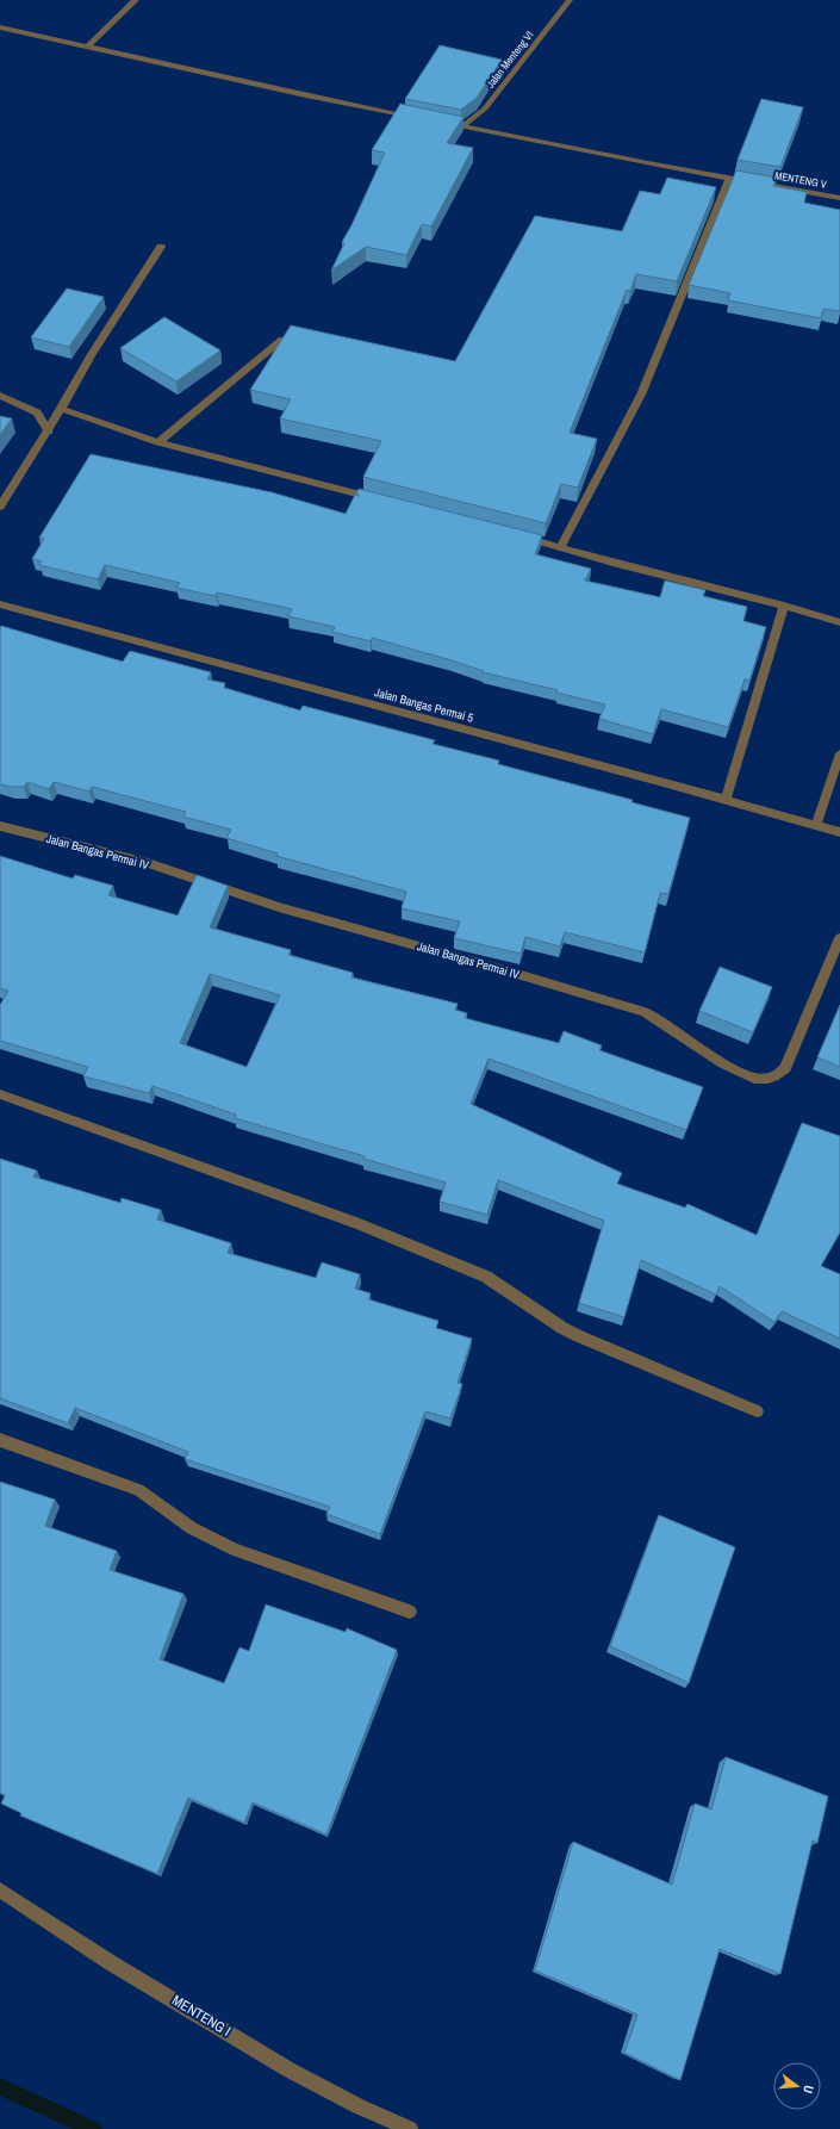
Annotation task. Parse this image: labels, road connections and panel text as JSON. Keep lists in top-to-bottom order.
{
  "streets": {
    "street": [
      "Jalan Menteng VI",
      "MENTENG V",
      "Jalan Bangas Permai 5",
      "Jalan Bangas Permai IV",
      "MENTENG I"
    ]
  },
  "crossings": [
    ["Jalan Menteng VI", "MENTENG V"]
  ],
  "north": "right"
}
